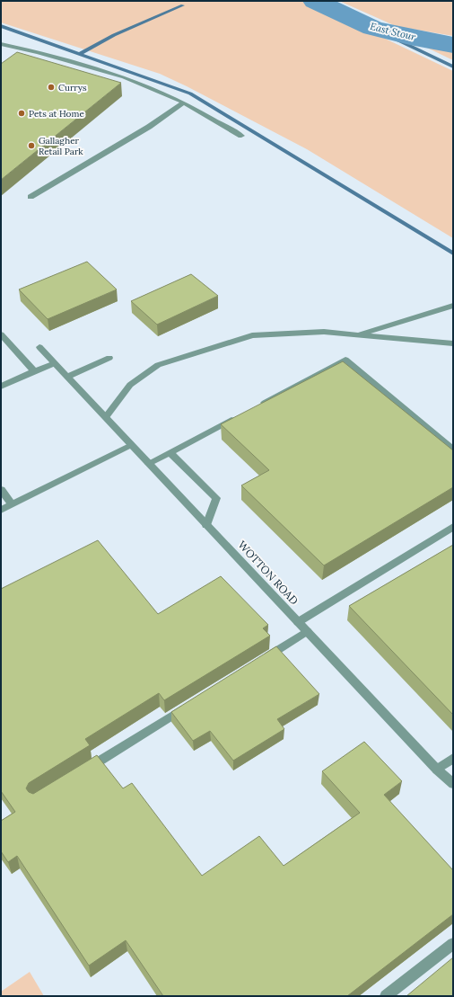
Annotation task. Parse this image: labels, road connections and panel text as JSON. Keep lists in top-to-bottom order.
{
  "streets": {
    "street": ["WOTTON ROAD"]
  },
  "water": ["East Stour"],
  "places": ["Currys", "Pets at Home", "Gallagher Retail Park"]
}
